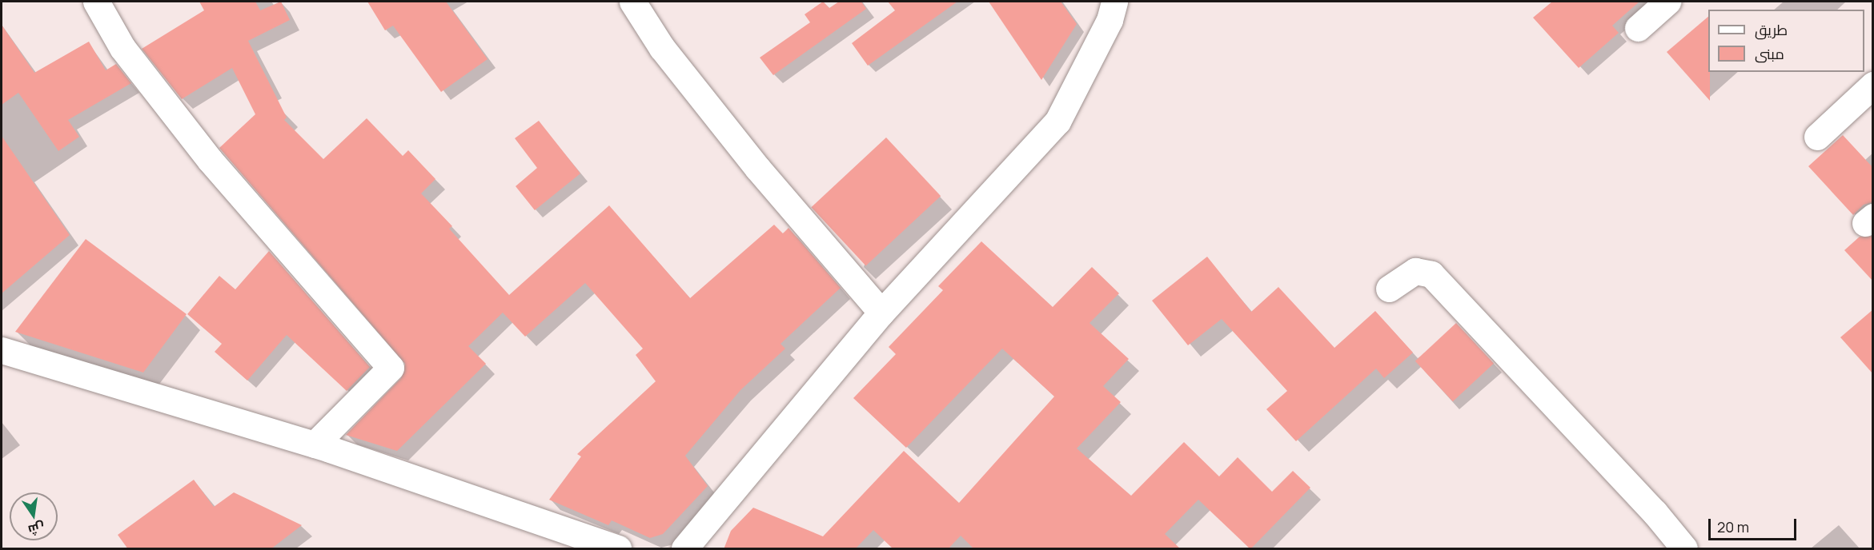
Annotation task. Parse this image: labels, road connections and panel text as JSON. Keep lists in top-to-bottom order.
{
  "legend": ["طريق", "مبنى"],
  "scale_bar": "20 m",
  "north": "bottom"
}
